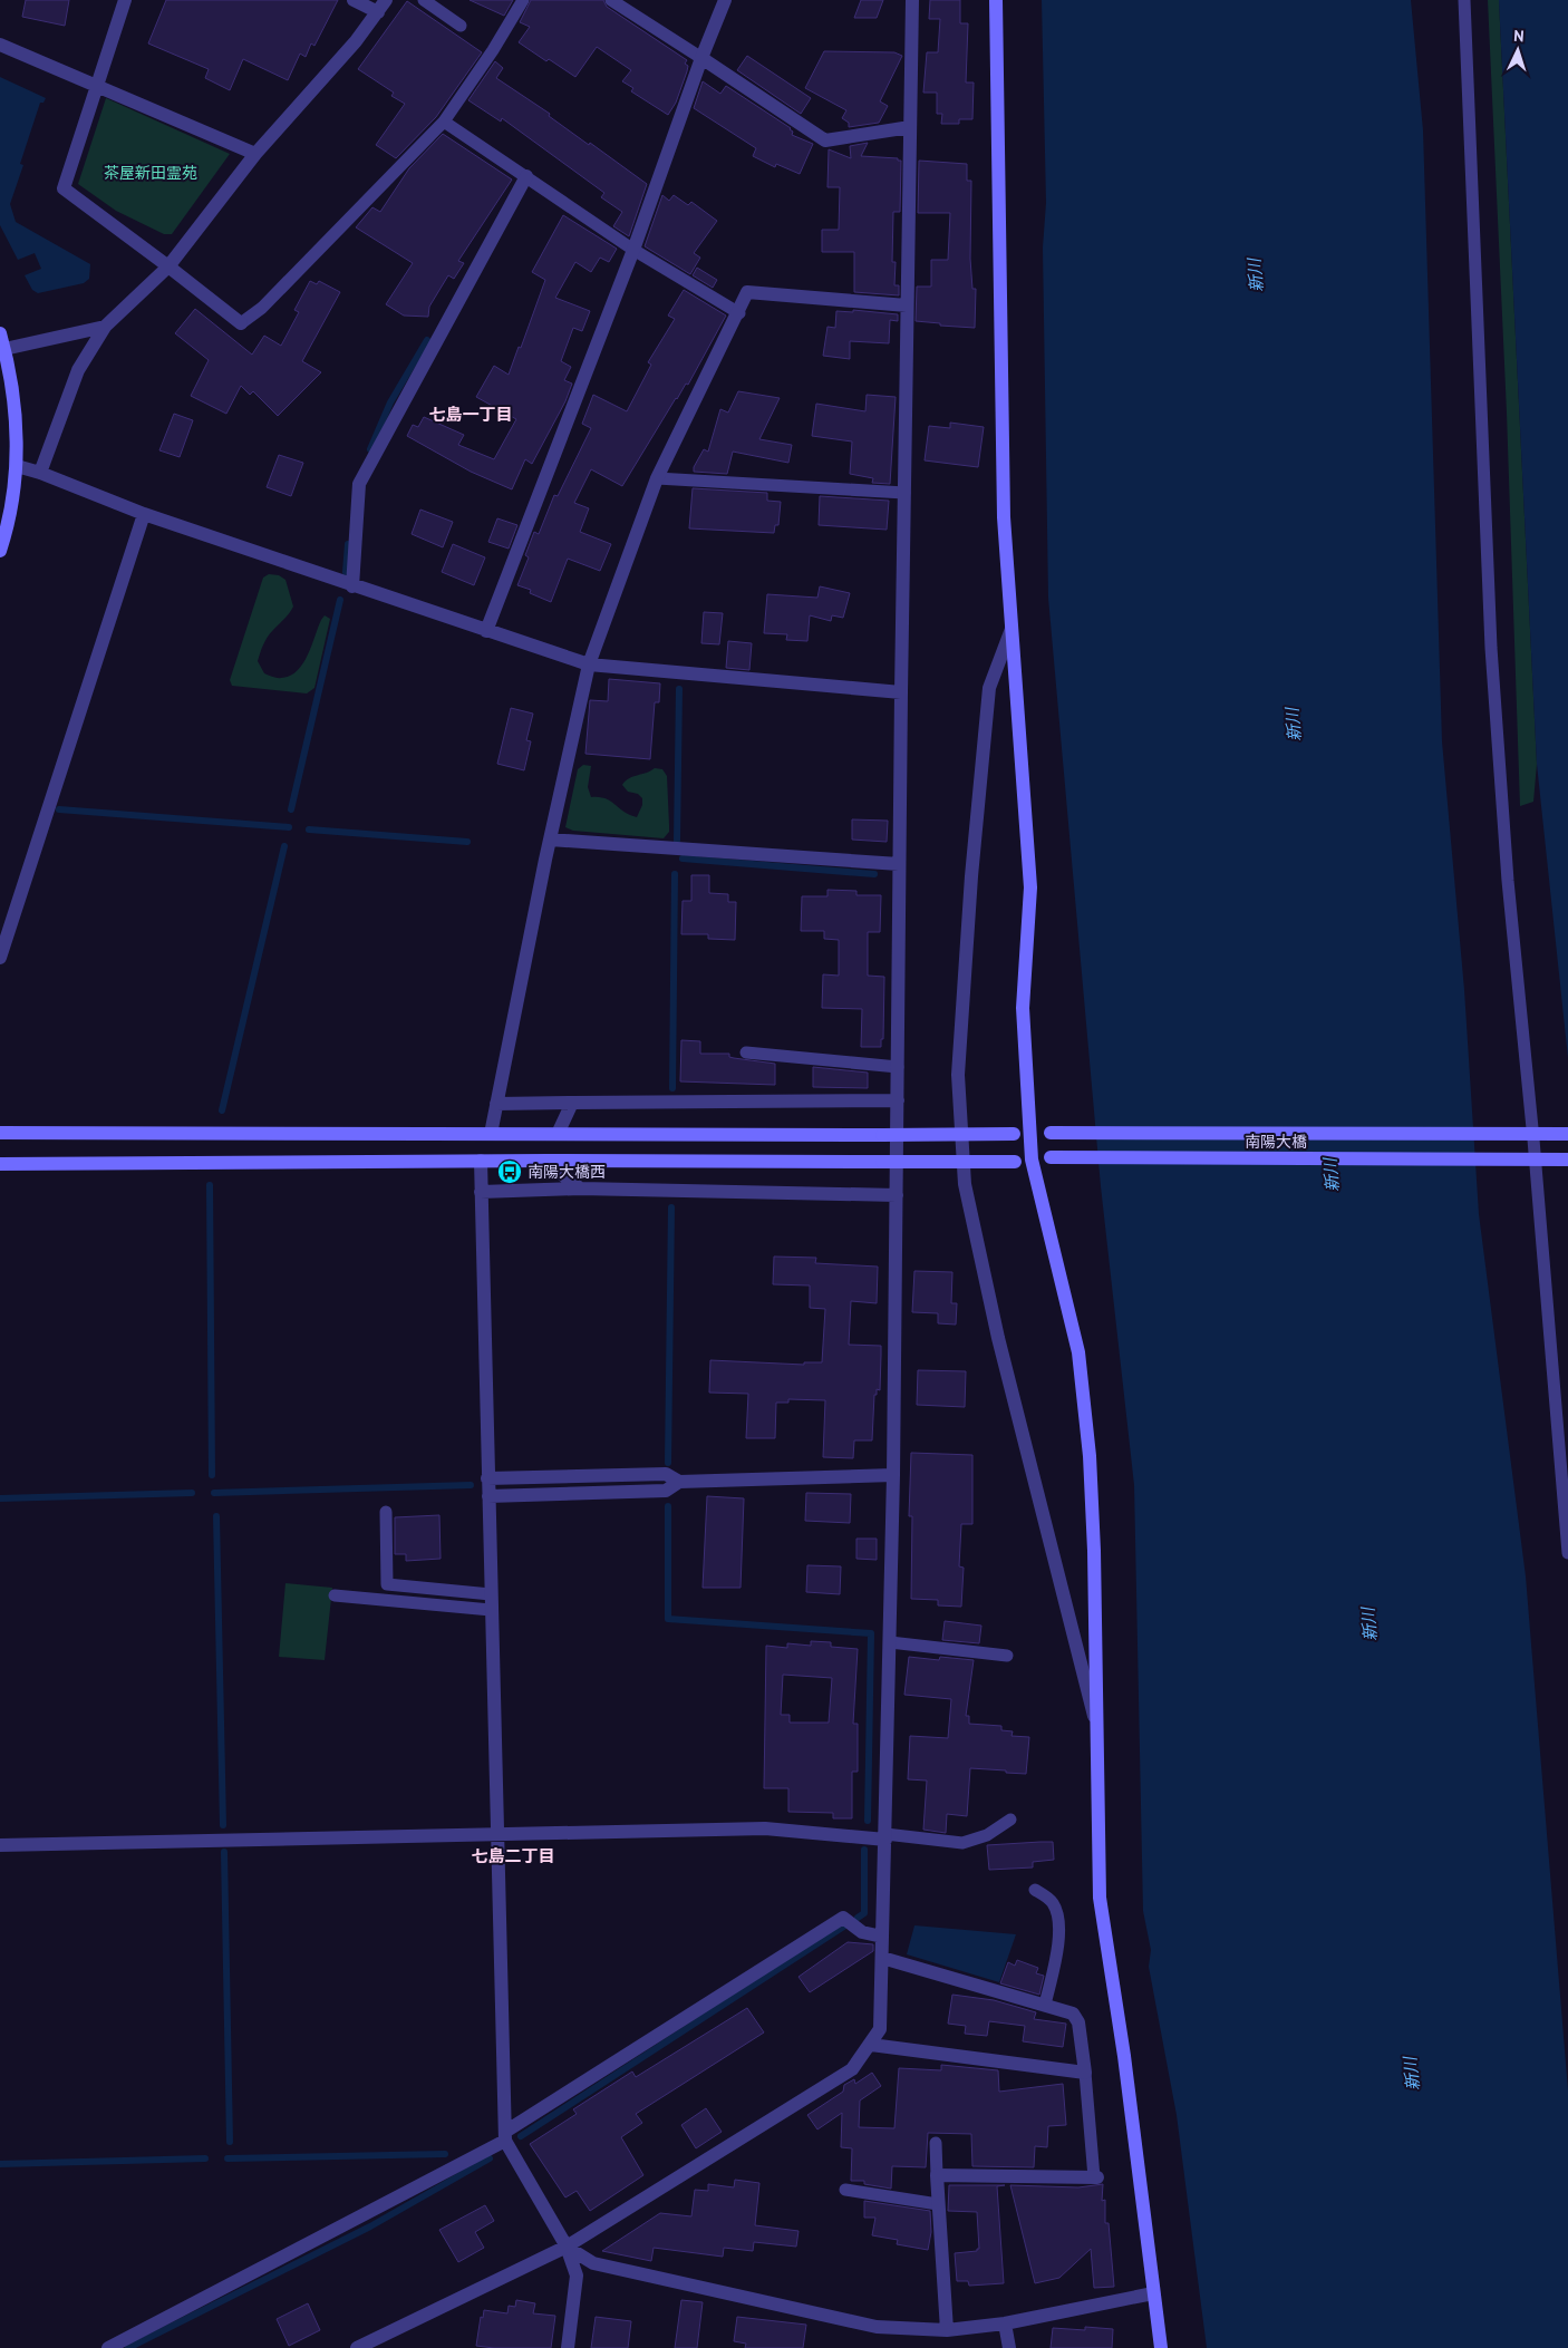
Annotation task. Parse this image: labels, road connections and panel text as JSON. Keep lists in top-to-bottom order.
{
  "streets": {
    "street": ["南陽大橋"]
  },
  "districts": ["七島一丁目", "七島二丁目"],
  "water": ["新川"],
  "parks": ["茶屋新田霊苑"],
  "places": {
    "bus stop": ["南陽大橋西"]
  },
  "north": "top"
}
